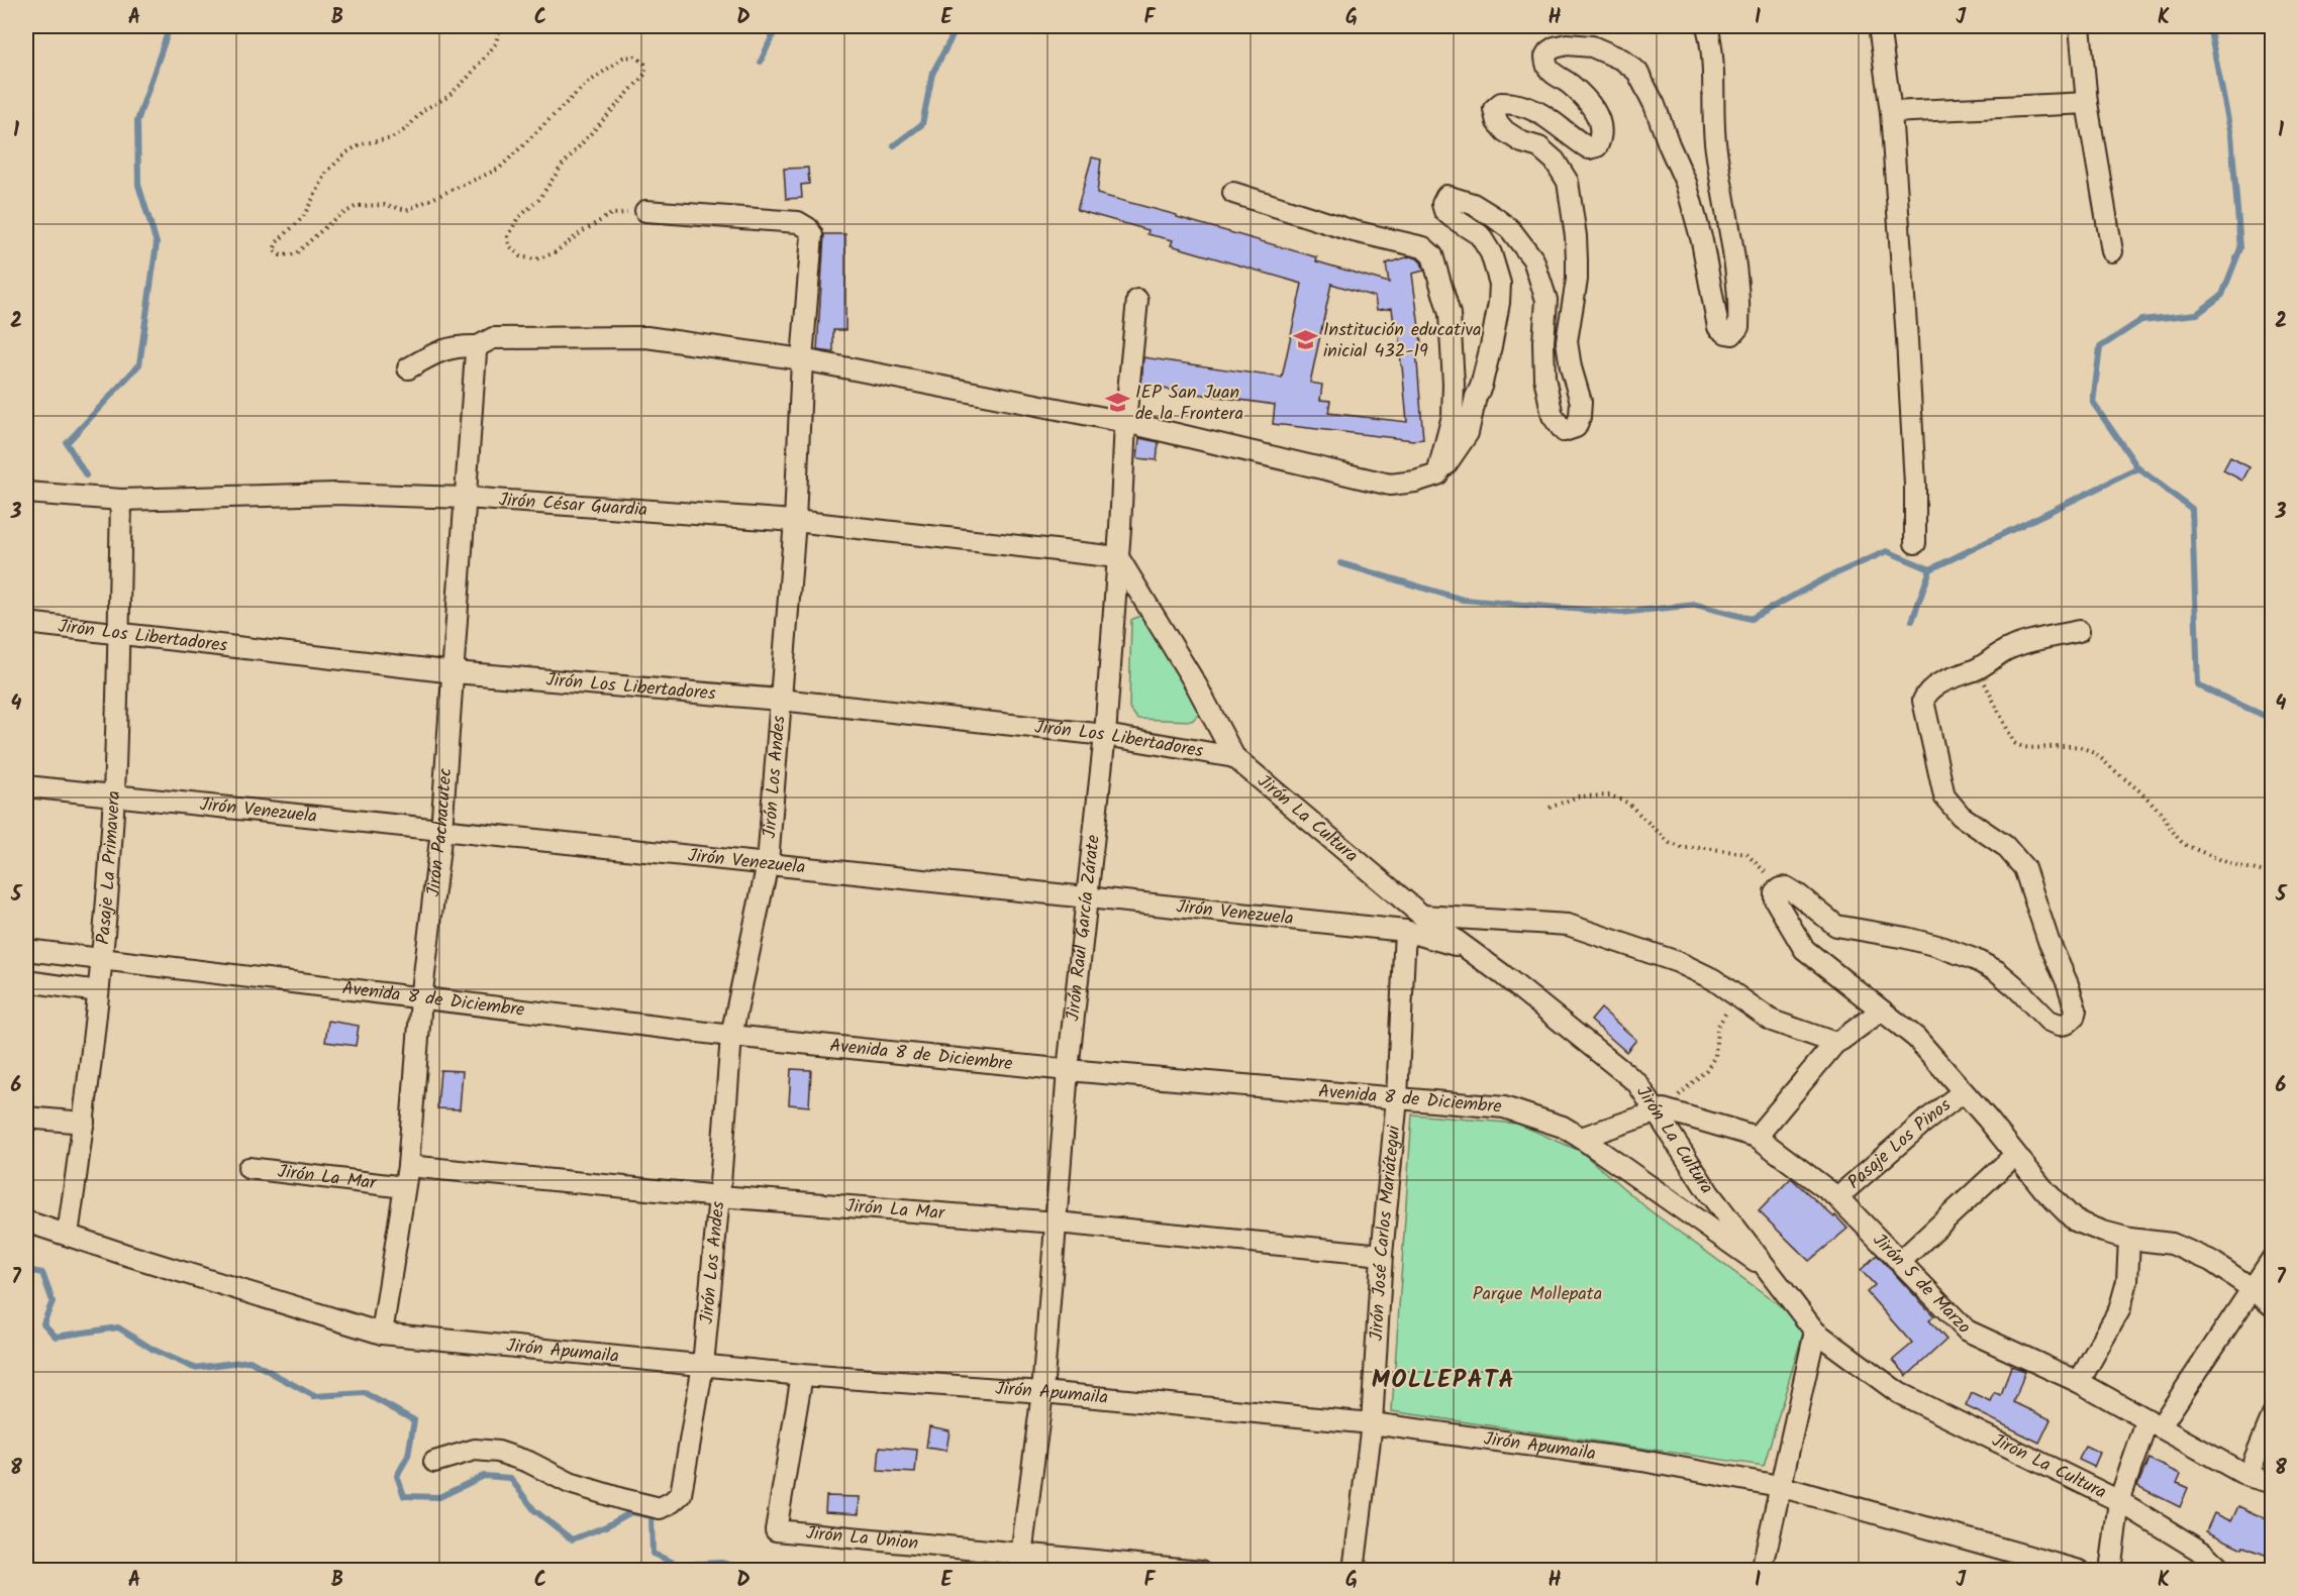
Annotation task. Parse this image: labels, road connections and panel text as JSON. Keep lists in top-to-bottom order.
{
  "streets": {
    "street": [
      "Jirón César Guardia",
      "Jirón Los Libertadores",
      "Jirón Los Andes",
      "Jirón Venezuela",
      "Jirón La Cultura",
      "Jirón Pachacutec",
      "Pasaje La Primavera",
      "Jirón Raúl García Zárate",
      "Avenida 8 de Diciembre",
      "Pasaje Los Pinos",
      "Jirón La Mar",
      "Jirón José Carlos Mariátegui",
      "Jirón 5 de Marzo",
      "Jirón Apumaila",
      "Jirón La Union"
    ]
  },
  "crossings": [
    ["Jirón César Guardia", "Jirón Los Andes"],
    ["Jirón César Guardia", "Jirón Pachacutec"],
    ["Jirón César Guardia", "Pasaje La Primavera"],
    ["Jirón César Guardia", "Jirón Raúl García Zárate"],
    ["Jirón Los Libertadores", "Jirón Los Andes"],
    ["Jirón Los Libertadores", "Jirón La Cultura"],
    ["Jirón Los Libertadores", "Jirón Pachacutec"],
    ["Jirón Los Libertadores", "Pasaje La Primavera"],
    ["Jirón Los Libertadores", "Jirón Raúl García Zárate"],
    ["Jirón Los Andes", "Jirón Venezuela"],
    ["Jirón Los Andes", "Avenida 8 de Diciembre"],
    ["Jirón Los Andes", "Jirón La Mar"],
    ["Jirón Los Andes", "Jirón Apumaila"],
    ["Jirón Venezuela", "Jirón La Cultura"],
    ["Jirón Venezuela", "Jirón Pachacutec"],
    ["Jirón Venezuela", "Pasaje La Primavera"],
    ["Jirón Venezuela", "Jirón Raúl García Zárate"],
    ["Jirón Venezuela", "Jirón José Carlos Mariátegui"],
    ["Jirón La Cultura", "Avenida 8 de Diciembre"],
    ["Jirón La Cultura", "Jirón 5 de Marzo"],
    ["Jirón Pachacutec", "Avenida 8 de Diciembre"],
    ["Jirón Pachacutec", "Jirón La Mar"],
    ["Jirón Pachacutec", "Jirón Apumaila"],
    ["Pasaje La Primavera", "Avenida 8 de Diciembre"],
    ["Pasaje La Primavera", "Jirón Apumaila"],
    ["Jirón Raúl García Zárate", "Avenida 8 de Diciembre"],
    ["Jirón Raúl García Zárate", "Jirón La Mar"],
    ["Jirón Raúl García Zárate", "Jirón Apumaila"],
    ["Jirón Raúl García Zárate", "Jirón La Union"],
    ["Avenida 8 de Diciembre", "Jirón José Carlos Mariátegui"],
    ["Pasaje Los Pinos", "Jirón 5 de Marzo"],
    ["Jirón La Mar", "Jirón José Carlos Mariátegui"],
    ["Jirón José Carlos Mariátegui", "Jirón Apumaila"],
    ["Jirón Apumaila", "Jirón La Union"]
  ],
  "districts": ["MOLLEPATA"],
  "parks": ["Parque Mollepata"],
  "places": {
    "school or university": ["Institución educativa inicial 432-19", "IEP San Juan de la Frontera"]
  },
  "grid": {
    "columns": [
      "A",
      "B",
      "C",
      "D",
      "E",
      "F",
      "G",
      "H",
      "I",
      "J",
      "K"
    ],
    "rows": [
      "1",
      "2",
      "3",
      "4",
      "5",
      "6",
      "7",
      "8"
    ]
  }
}
